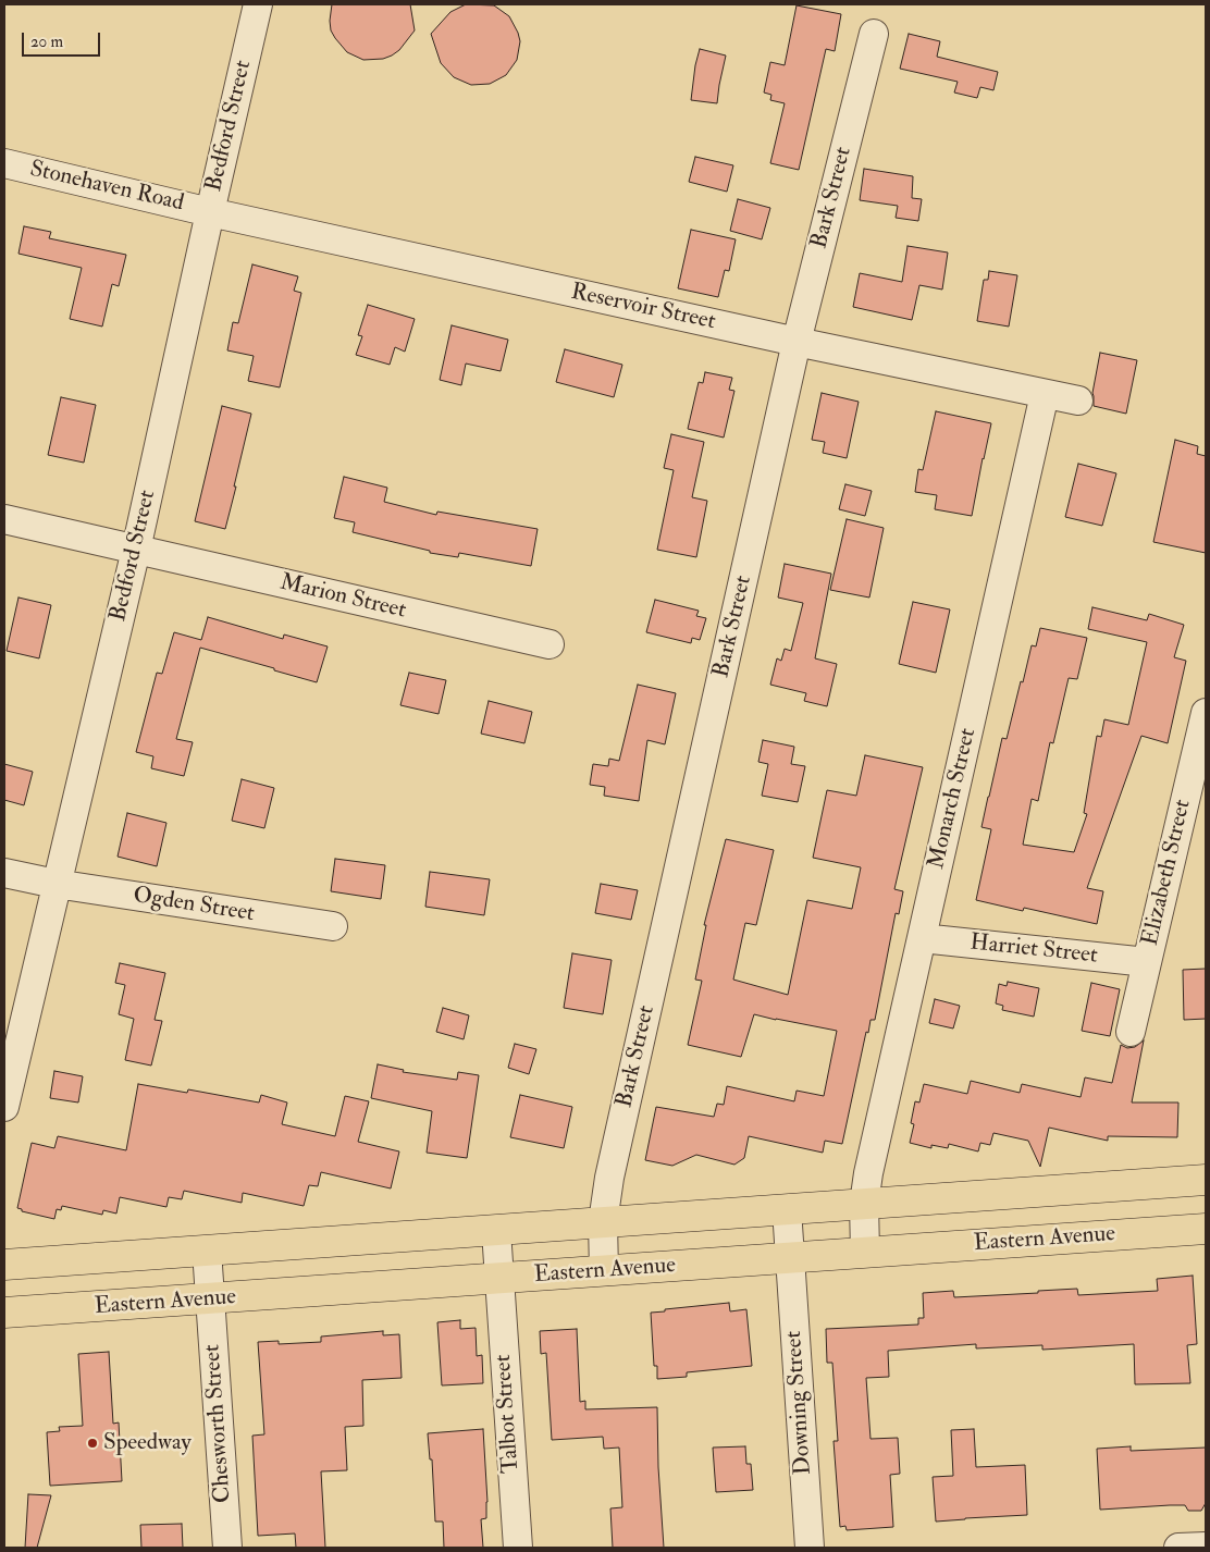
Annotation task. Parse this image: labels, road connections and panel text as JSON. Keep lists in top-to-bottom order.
{
  "streets": {
    "main road": ["Eastern Avenue"],
    "street": [
      "Bedford Street",
      "Stonehaven Road",
      "Bark Street",
      "Reservoir Street",
      "Marion Street",
      "Monarch Street",
      "Elizabeth Street",
      "Ogden Street",
      "Harriet Street",
      "Downing Street",
      "Talbot Street",
      "Chesworth Street"
    ]
  },
  "crossings": [
    ["Bedford Street", "Stonehaven Road"],
    ["Bedford Street", "Reservoir Street"],
    ["Bedford Street", "Marion Street"],
    ["Bedford Street", "Ogden Street"],
    ["Stonehaven Road", "Reservoir Street"],
    ["Bark Street", "Reservoir Street"],
    ["Bark Street", "Eastern Avenue"],
    ["Reservoir Street", "Monarch Street"],
    ["Monarch Street", "Harriet Street"],
    ["Monarch Street", "Eastern Avenue"],
    ["Elizabeth Street", "Harriet Street"],
    ["Eastern Avenue", "Downing Street"],
    ["Eastern Avenue", "Talbot Street"],
    ["Eastern Avenue", "Chesworth Street"]
  ],
  "places": ["Speedway"],
  "scale_bar": "20 m"
}
